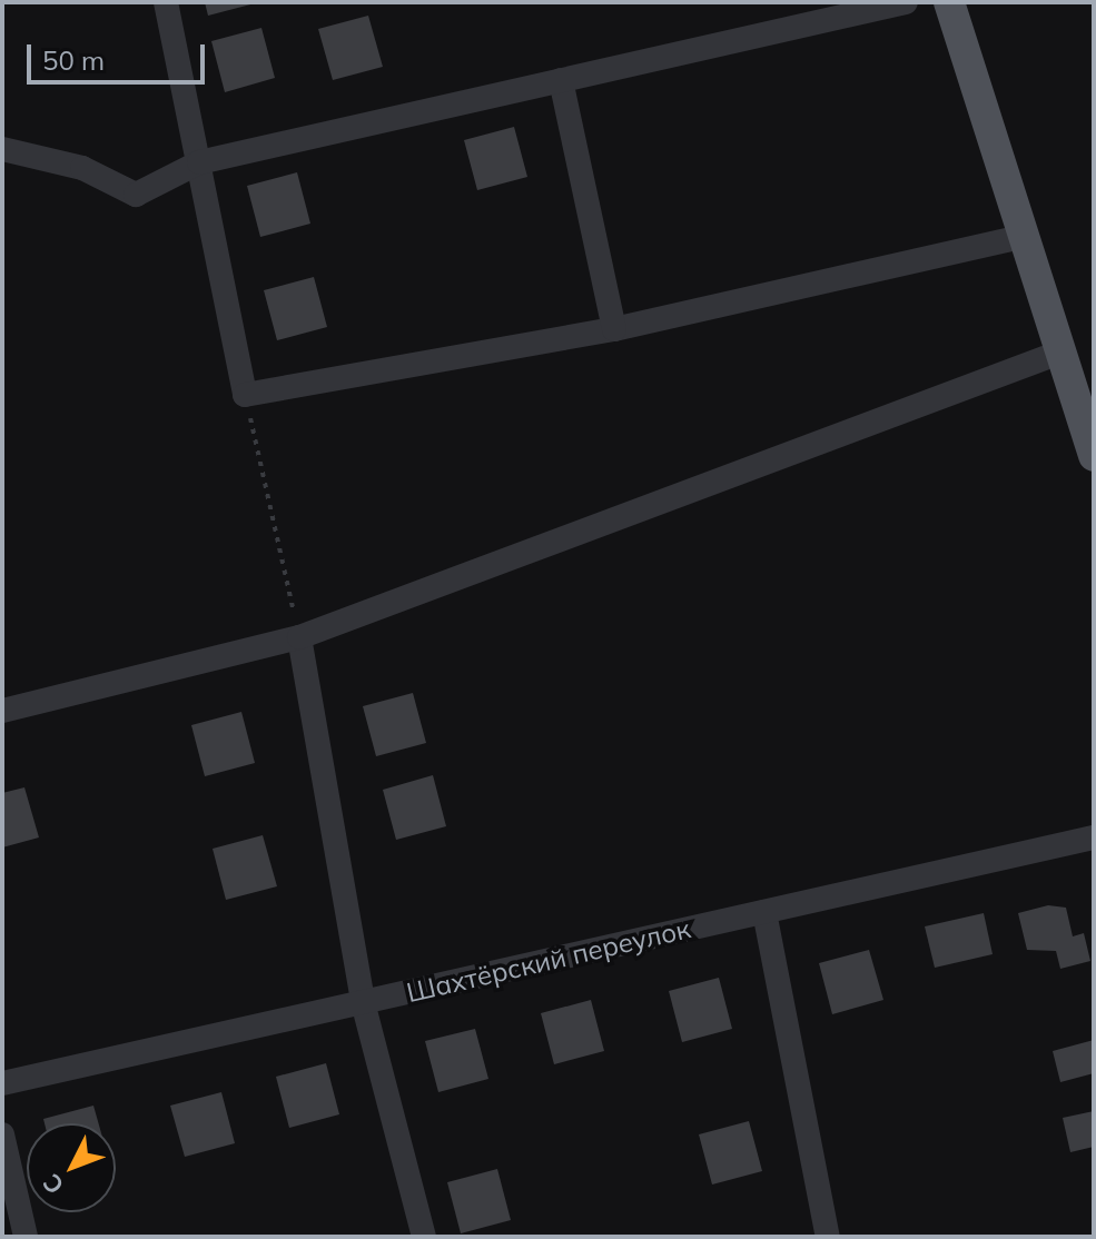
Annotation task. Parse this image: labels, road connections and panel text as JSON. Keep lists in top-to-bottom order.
{
  "streets": {
    "street": ["Шахтёрский переулок"]
  },
  "scale_bar": "50 m",
  "north": "bottom left"
}
